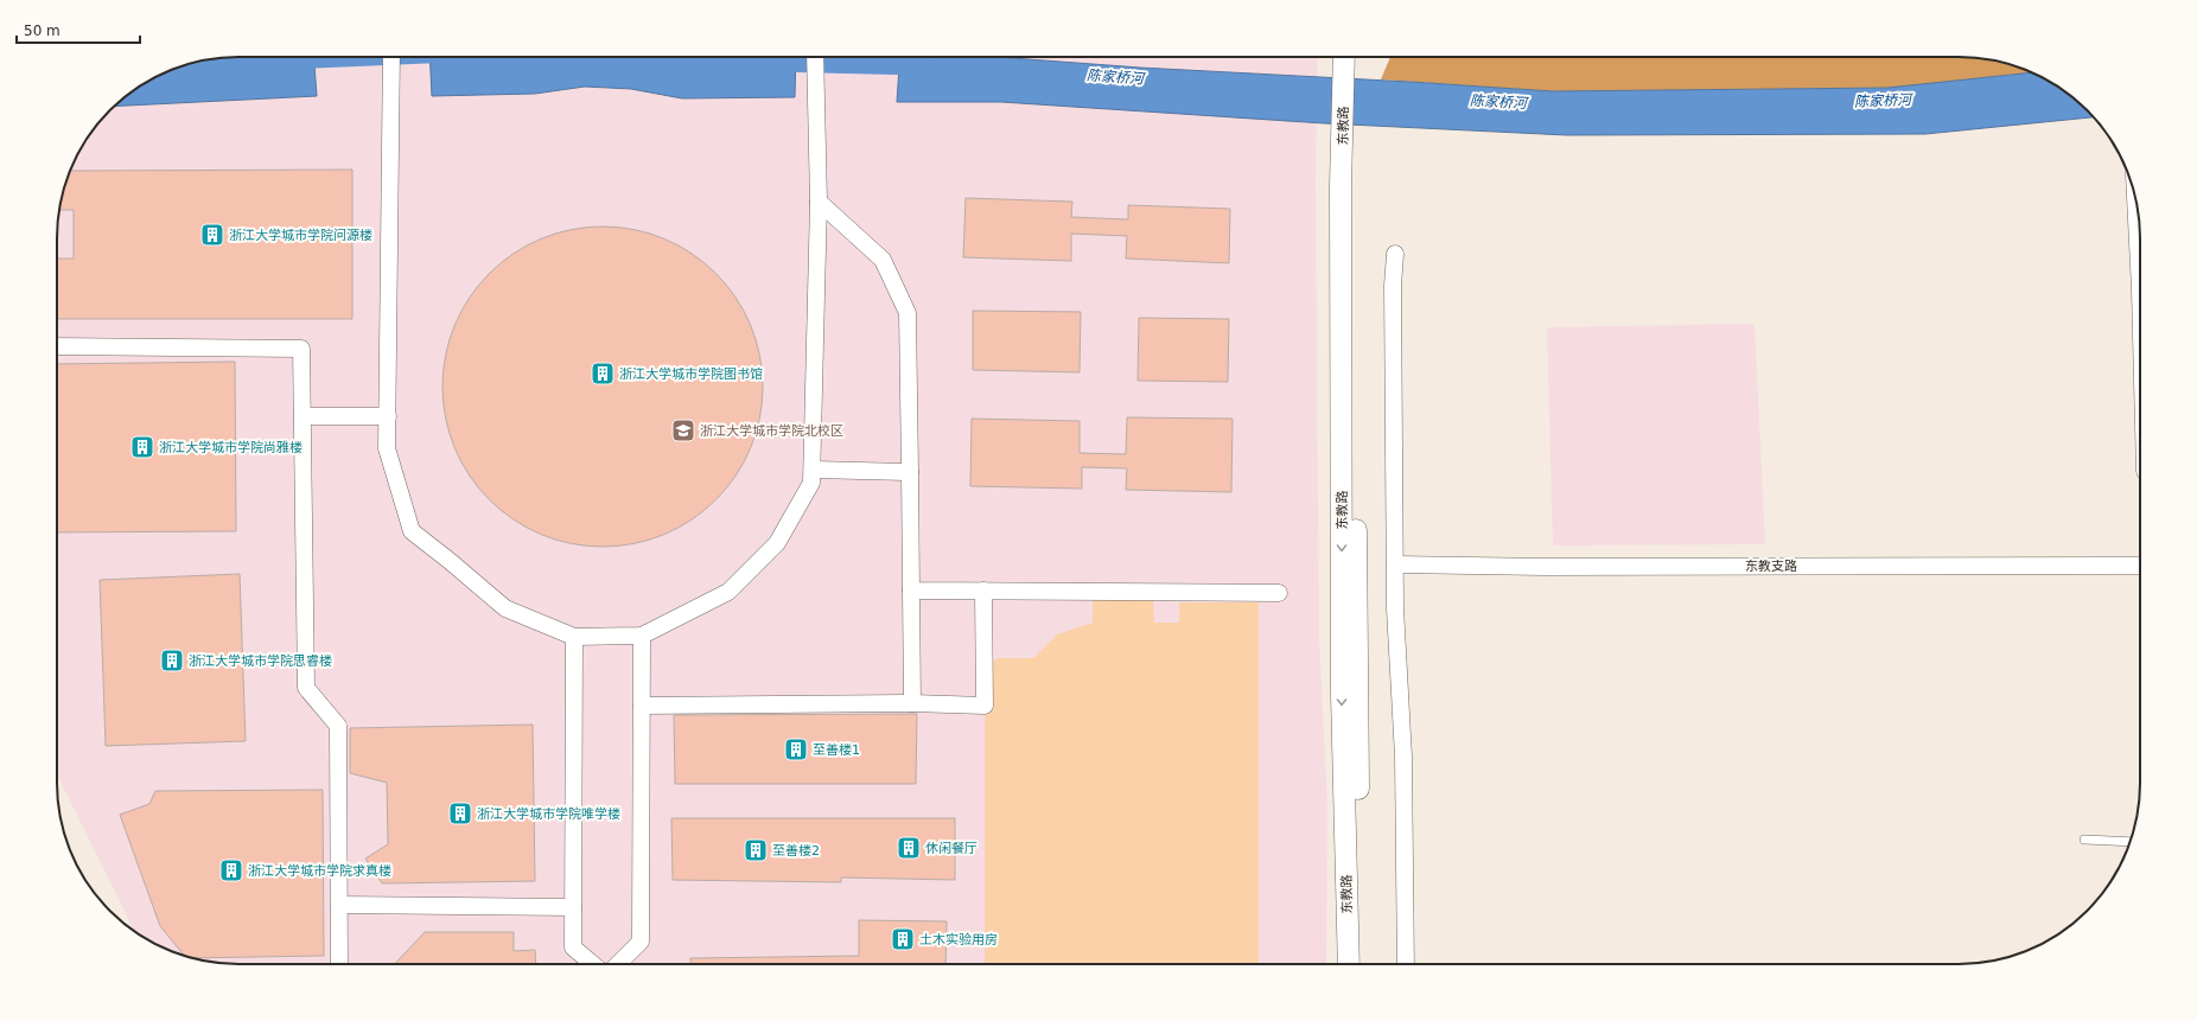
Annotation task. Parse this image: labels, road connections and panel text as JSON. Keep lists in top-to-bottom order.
{
  "streets": {
    "street": ["东教路", "东教支路"]
  },
  "water": ["陈家桥河"],
  "places": {
    "building": [
      "浙江大学城市学院问源楼",
      "浙江大学城市学院图书馆",
      "浙江大学城市学院尚雅楼",
      "浙江大学城市学院思睿楼",
      "至善楼1",
      "浙江大学城市学院唯学楼",
      "休闲餐厅",
      "至善楼2",
      "浙江大学城市学院求真楼",
      "土木实验用房"
    ],
    "school or university": ["浙江大学城市学院北校区"]
  },
  "scale_bar": "50 m"
}
